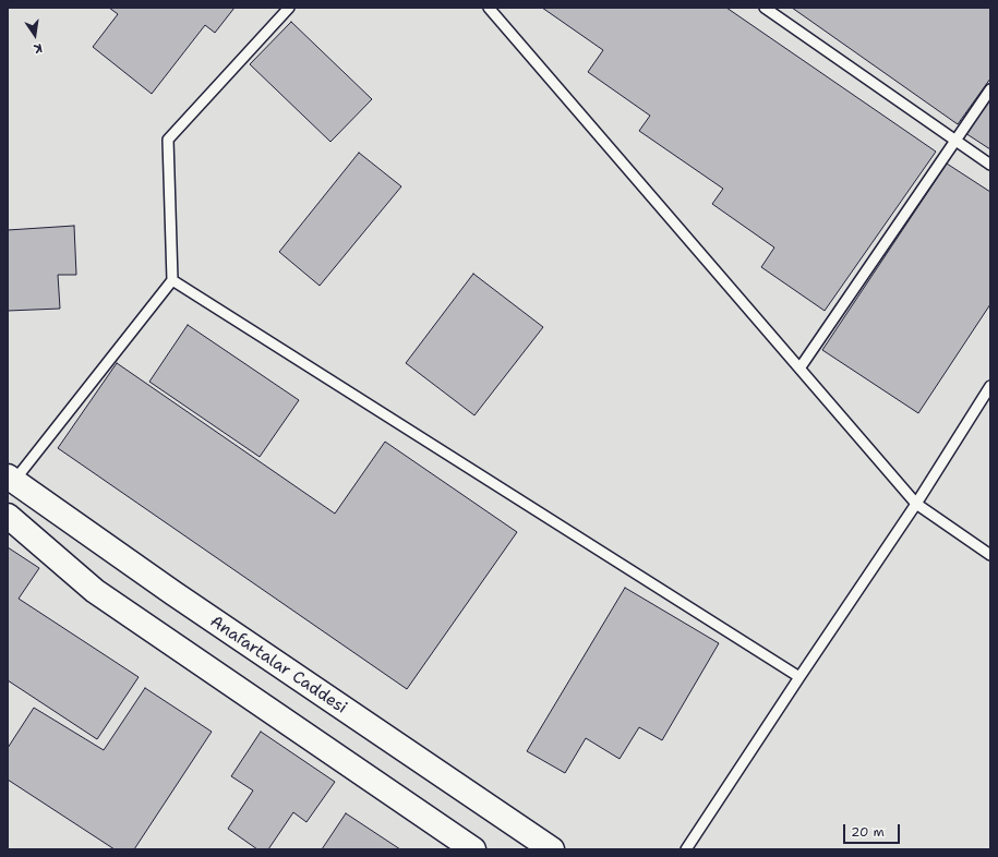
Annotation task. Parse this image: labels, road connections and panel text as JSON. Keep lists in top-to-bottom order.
{
  "streets": {
    "main road": ["Anafartalar Caddesi"]
  },
  "scale_bar": "20 m",
  "north": "bottom"
}
